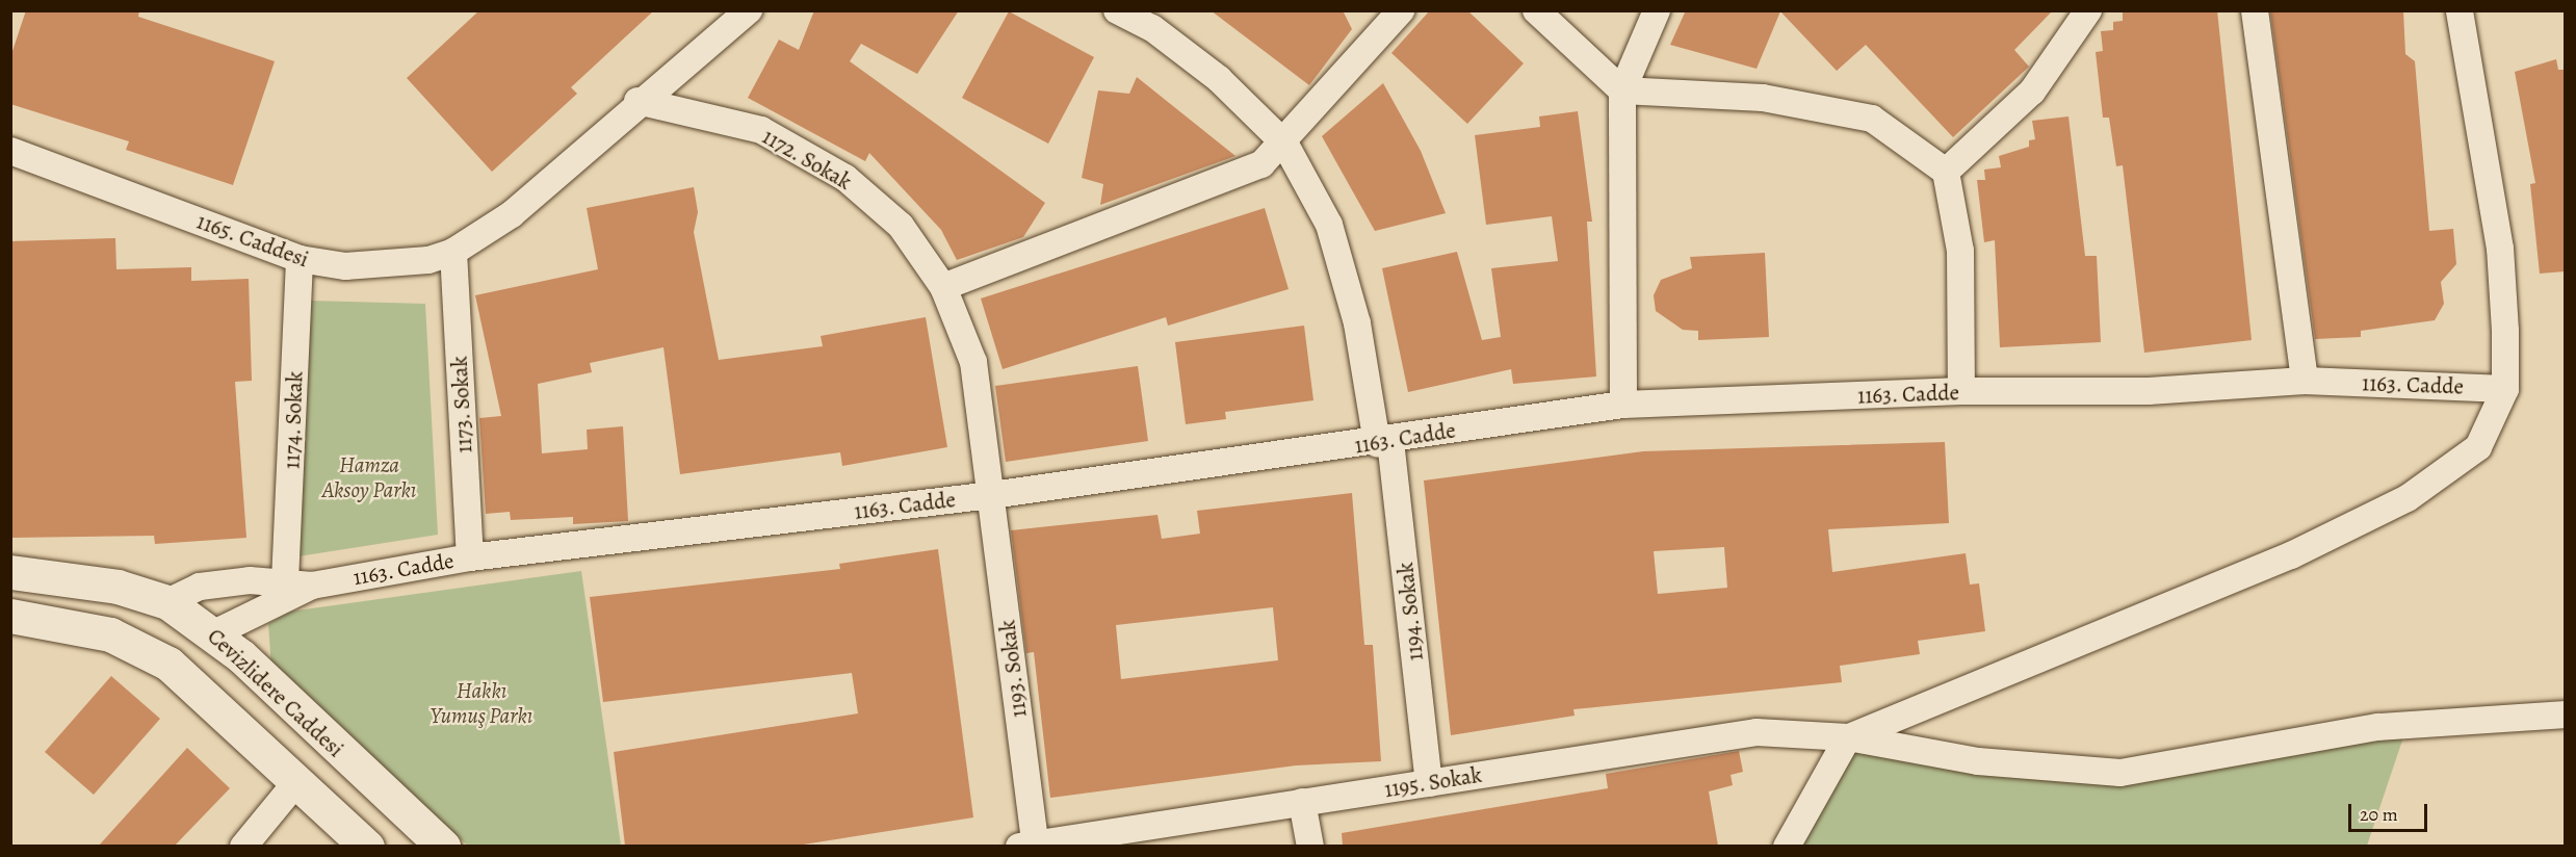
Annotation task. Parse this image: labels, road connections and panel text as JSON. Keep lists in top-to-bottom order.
{
  "streets": {
    "main road": ["Cevizlidere Caddesi"],
    "street": [
      "1172. Sokak",
      "1165. Caddesi",
      "1163. Cadde",
      "1173. Sokak",
      "1174. Sokak",
      "1194. Sokak",
      "1193. Sokak",
      "1195. Sokak"
    ]
  },
  "crossings": [
    ["1172. Sokak", "1165. Caddesi"],
    ["1172. Sokak", "1163. Cadde"],
    ["1172. Sokak", "1193. Sokak"],
    ["1165. Caddesi", "1173. Sokak"],
    ["1165. Caddesi", "1174. Sokak"],
    ["1163. Cadde", "1173. Sokak"],
    ["1163. Cadde", "1174. Sokak"],
    ["1163. Cadde", "1194. Sokak"],
    ["1163. Cadde", "1193. Sokak"],
    ["1163. Cadde", "Cevizlidere Caddesi"],
    ["1194. Sokak", "1195. Sokak"],
    ["1193. Sokak", "1195. Sokak"]
  ],
  "parks": ["Hamza Aksoy Parkı", "Hakkı Yumuş Parkı"],
  "scale_bar": "20 m"
}
